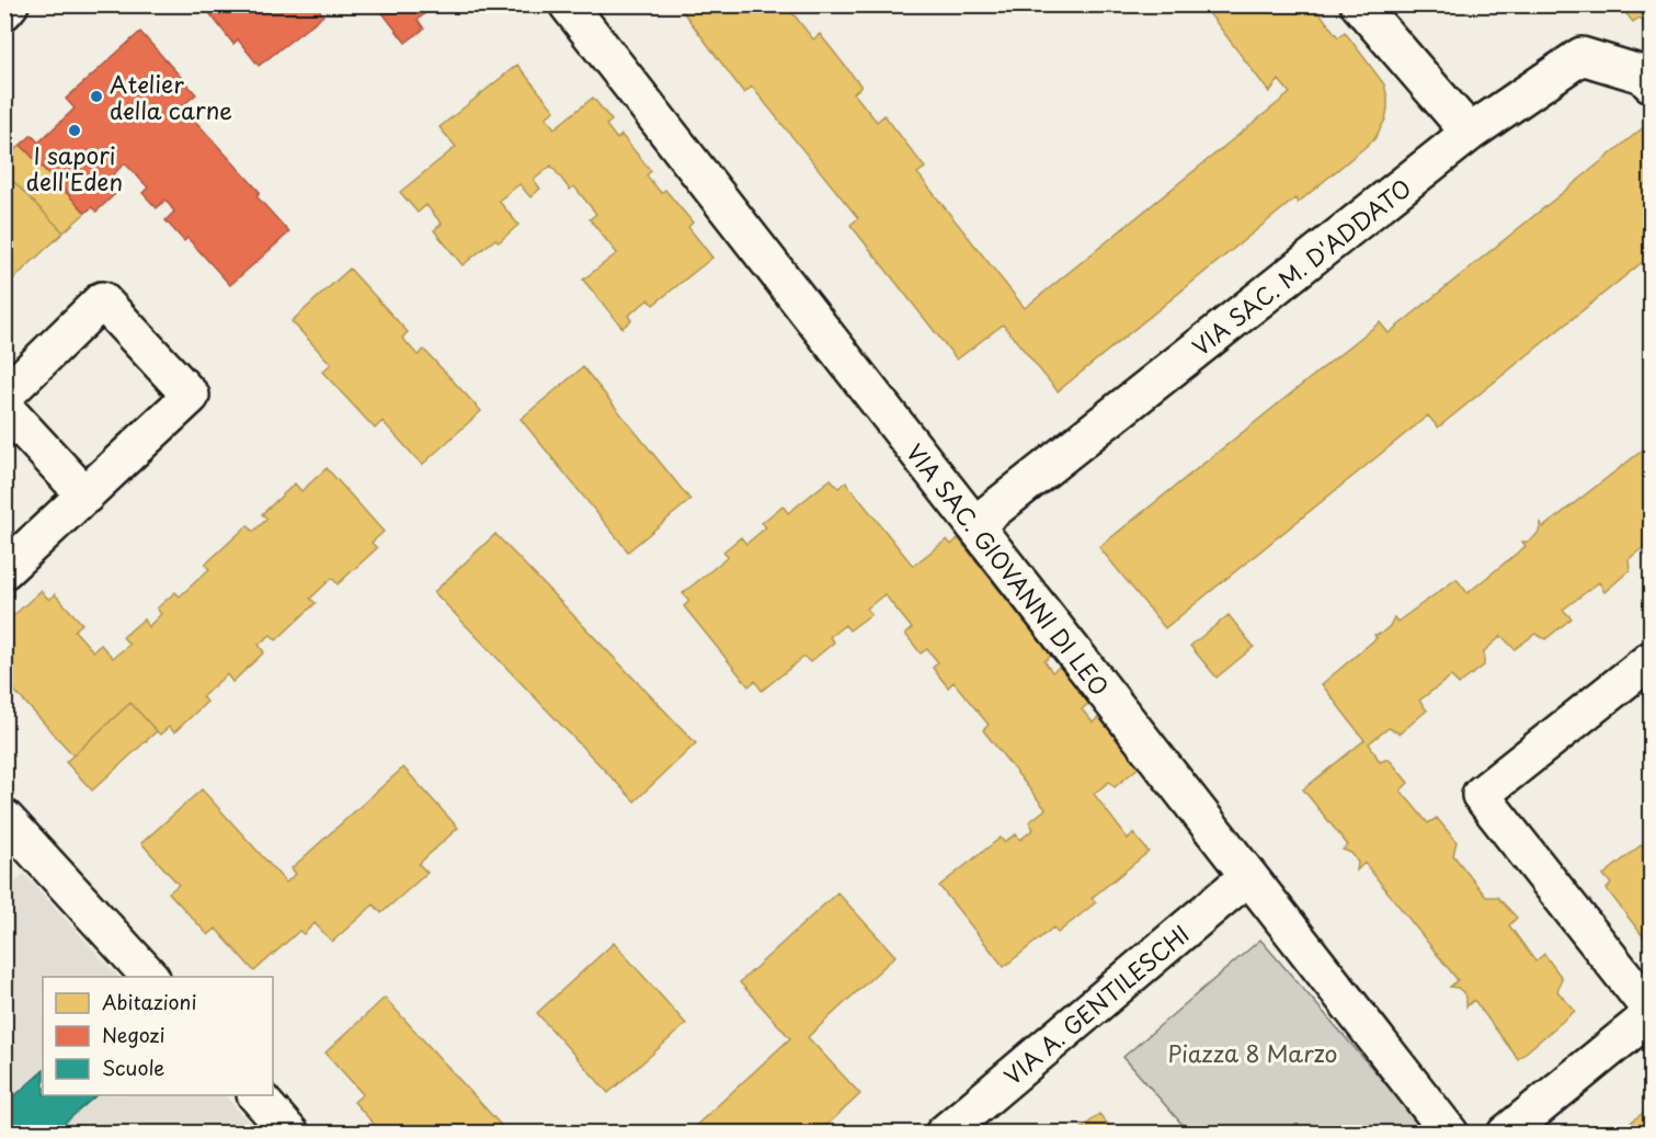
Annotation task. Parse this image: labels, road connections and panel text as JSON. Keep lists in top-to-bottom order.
{
  "streets": {
    "street": ["VIA SAC. M. D'ADDATO", "VIA SAC. GIOVANNI DI LEO", "VIA A. GENTILESCHI"]
  },
  "crossings": [
    ["VIA SAC. M. D'ADDATO", "VIA SAC. GIOVANNI DI LEO"],
    ["VIA SAC. GIOVANNI DI LEO", "VIA A. GENTILESCHI"]
  ],
  "parks": ["Piazza 8 Marzo"],
  "places": ["Atelier della carne", "I sapori dell'Eden"],
  "legend": ["Abitazioni", "Negozi", "Scuole"]
}
